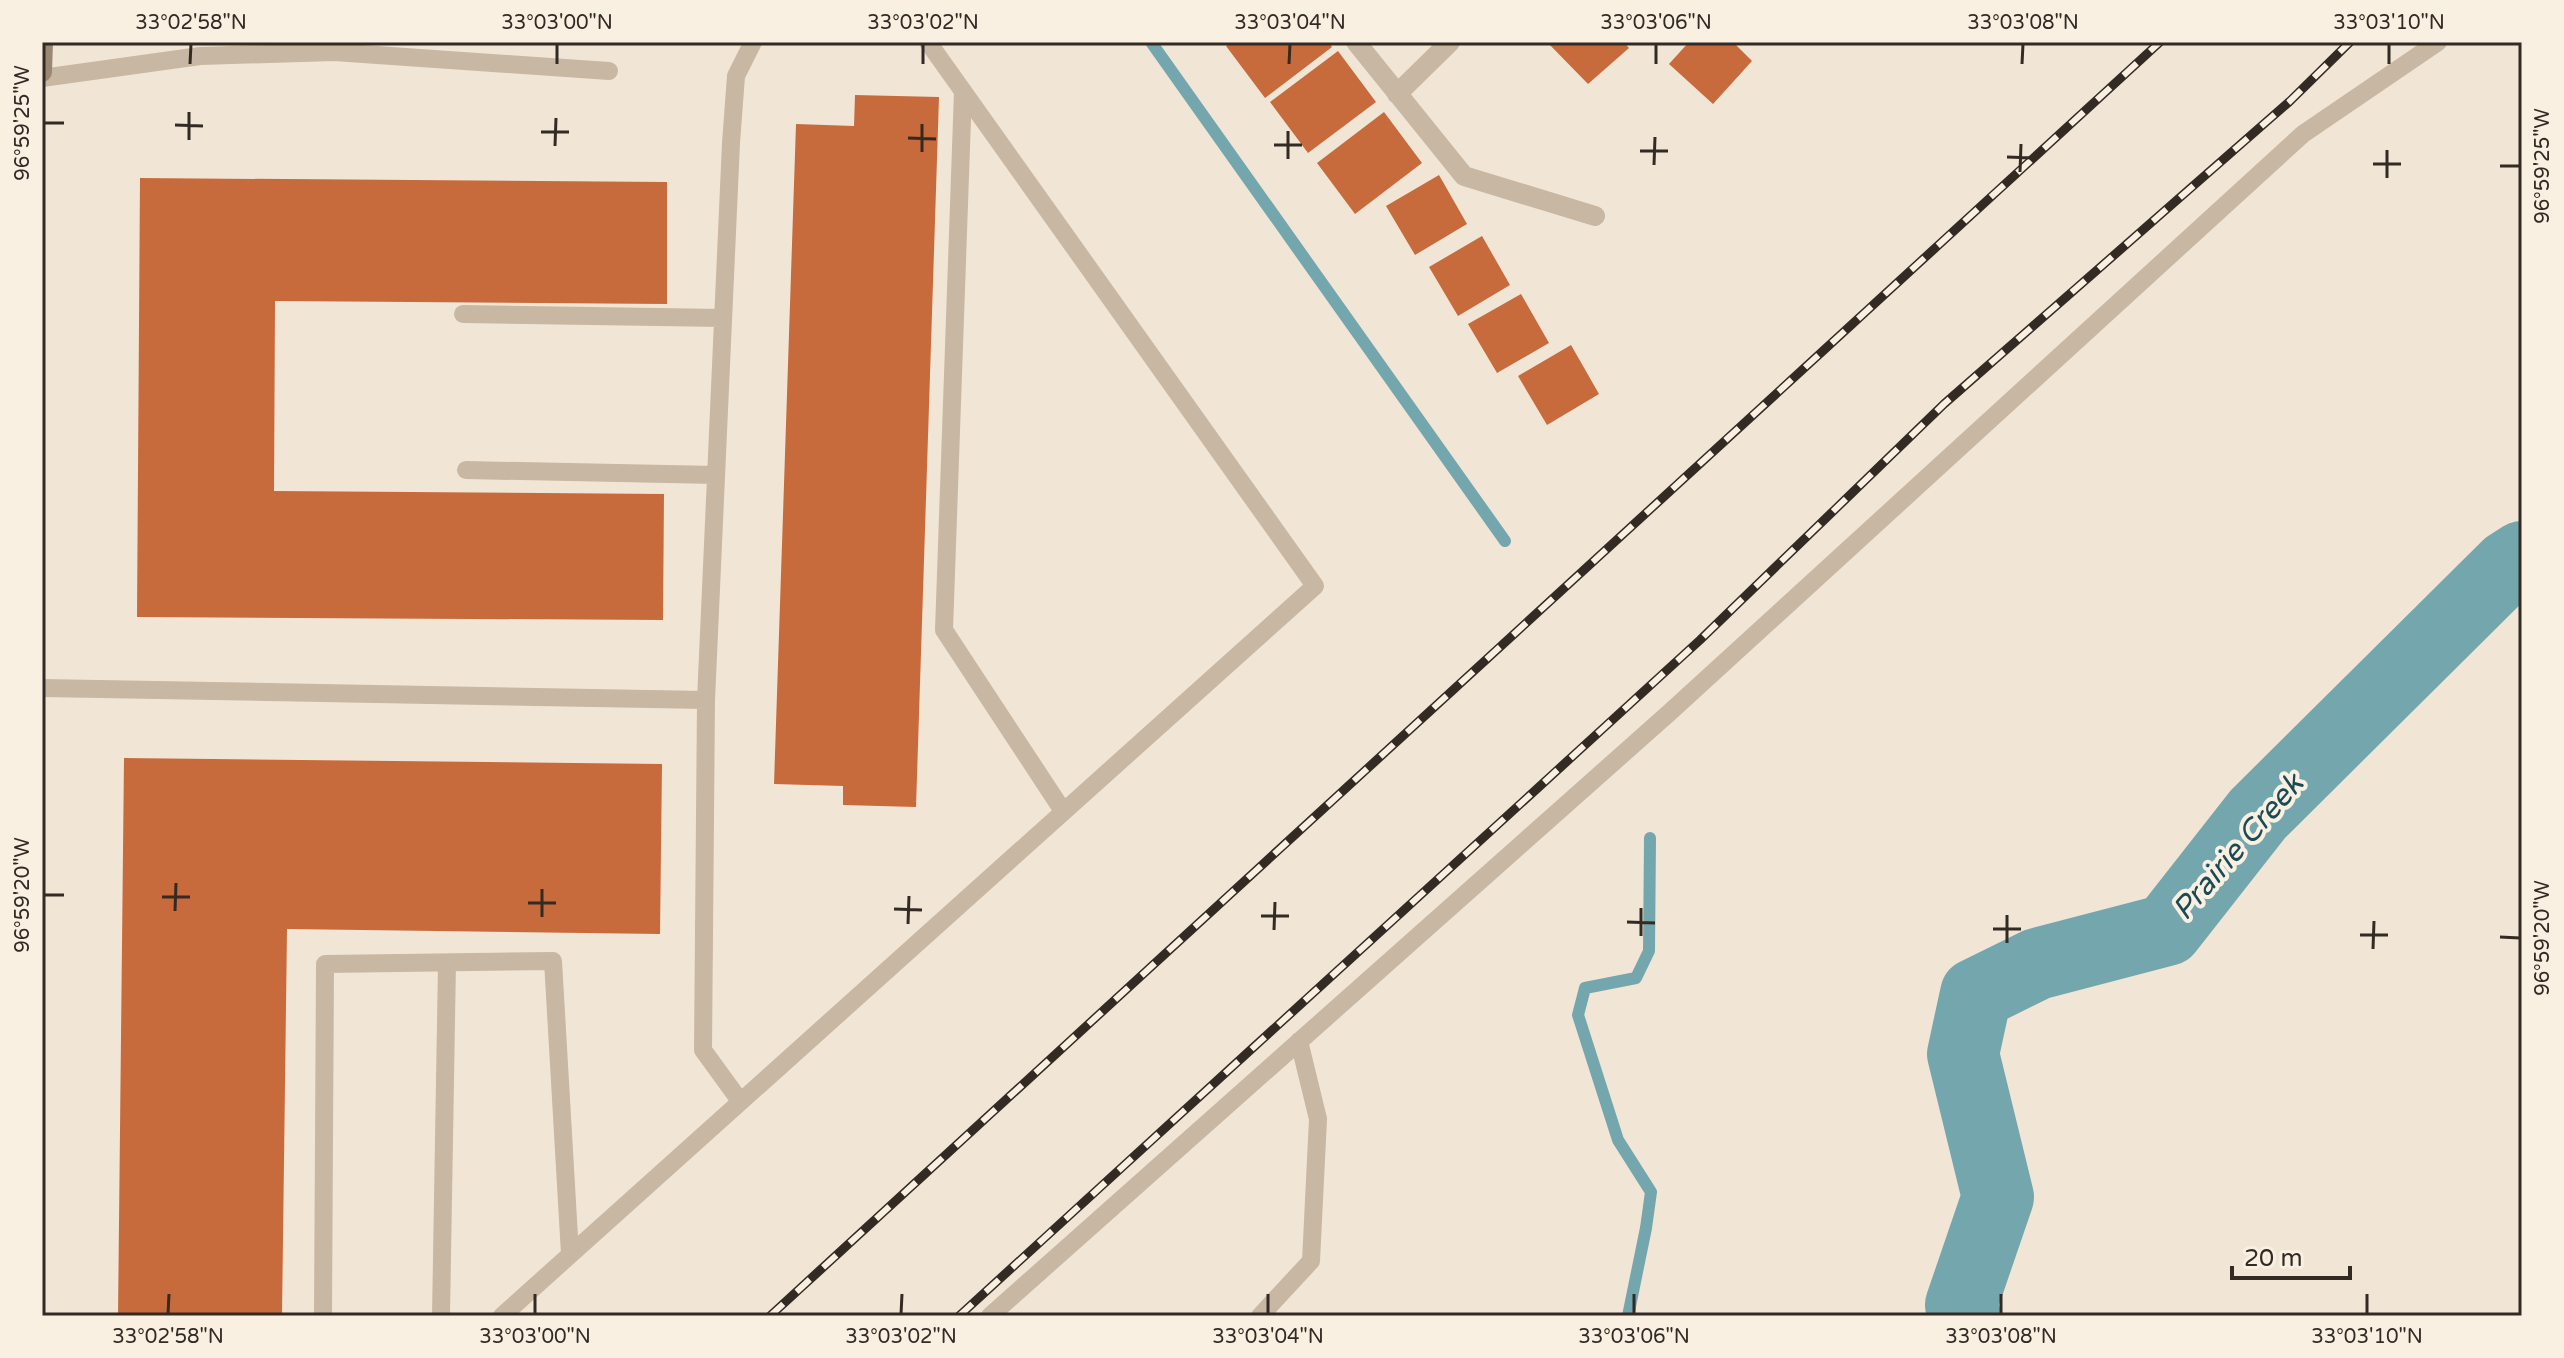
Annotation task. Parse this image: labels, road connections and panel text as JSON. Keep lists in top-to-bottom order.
{
  "water": ["Prairie Creek"],
  "scale_bar": "20 m",
  "coordinates": [
    "33°02'58\"N",
    "33°03'00\"N",
    "33°03'02\"N",
    "33°03'04\"N",
    "33°03'06\"N",
    "33°03'08\"N",
    "33°03'10\"N",
    "96°59'25\"W",
    "96°59'20\"W"
  ]
}
